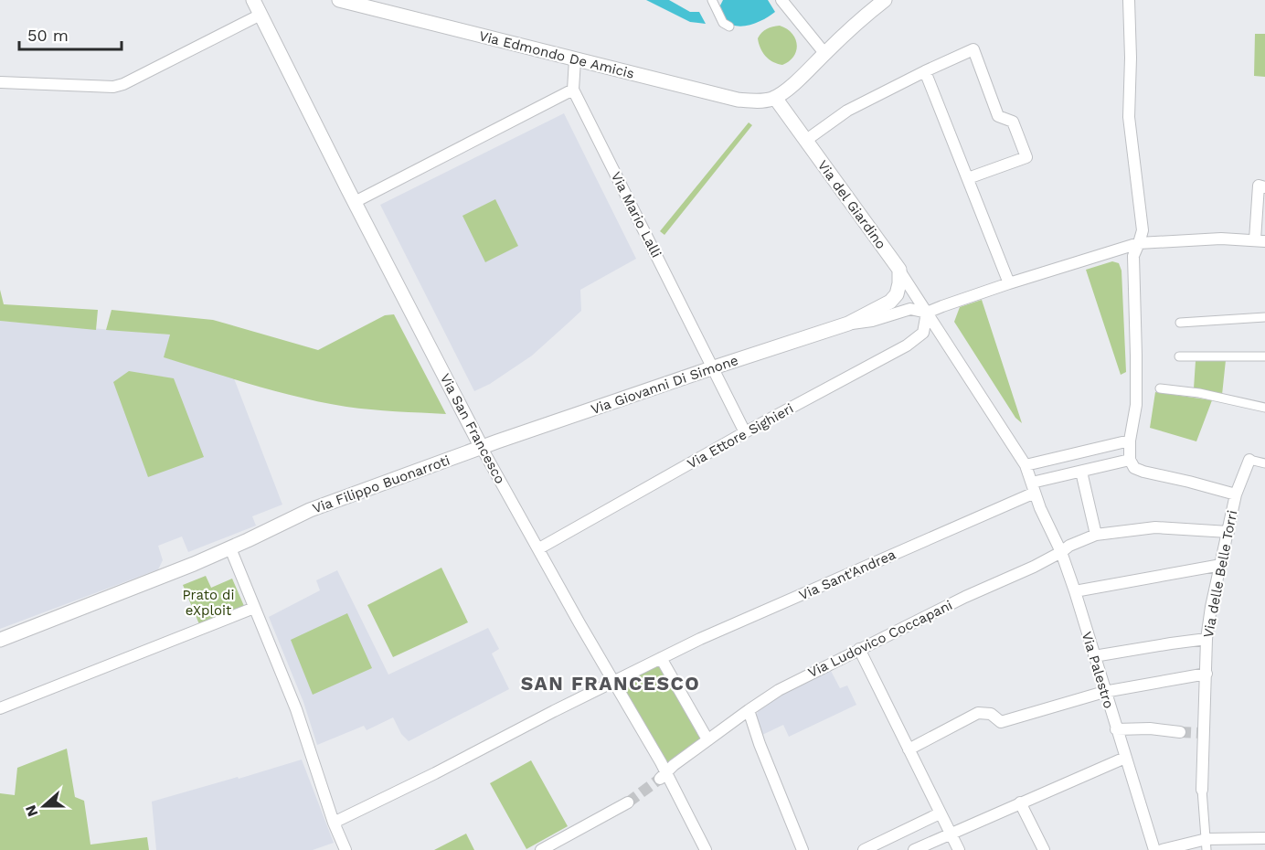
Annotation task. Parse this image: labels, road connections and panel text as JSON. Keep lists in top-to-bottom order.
{
  "streets": {
    "street": [
      "Via Edmondo De Amicis",
      "Via del Giardino",
      "Via Mario Lalli",
      "Via Giovanni Di Simone",
      "Via San Francesco",
      "Via Ettore Sighieri",
      "Via Filippo Buonarroti",
      "Via delle Belle Torri",
      "Via Sant'Andrea",
      "Via Ludovico Coccapani",
      "Via Palestro"
    ]
  },
  "crossings": [
    ["Via Edmondo De Amicis", "Via del Giardino"],
    ["Via del Giardino", "Via Giovanni Di Simone"],
    ["Via del Giardino", "Via Ettore Sighieri"],
    ["Via del Giardino", "Via Palestro"],
    ["Via Mario Lalli", "Via Giovanni Di Simone"],
    ["Via Mario Lalli", "Via Ettore Sighieri"],
    ["Via Giovanni Di Simone", "Via San Francesco"],
    ["Via Giovanni Di Simone", "Via Ettore Sighieri"],
    ["Via Giovanni Di Simone", "Via Filippo Buonarroti"],
    ["Via San Francesco", "Via Ettore Sighieri"],
    ["Via San Francesco", "Via Filippo Buonarroti"],
    ["Via San Francesco", "Via Sant'Andrea"],
    ["Via San Francesco", "Via Ludovico Coccapani"],
    ["Via delle Belle Torri", "Via Ludovico Coccapani"],
    ["Via Sant'Andrea", "Via Palestro"],
    ["Via Ludovico Coccapani", "Via Palestro"]
  ],
  "districts": ["SAN FRANCESCO"],
  "parks": ["Prato di eXploit"],
  "scale_bar": "50 m",
  "north": "left"
}
